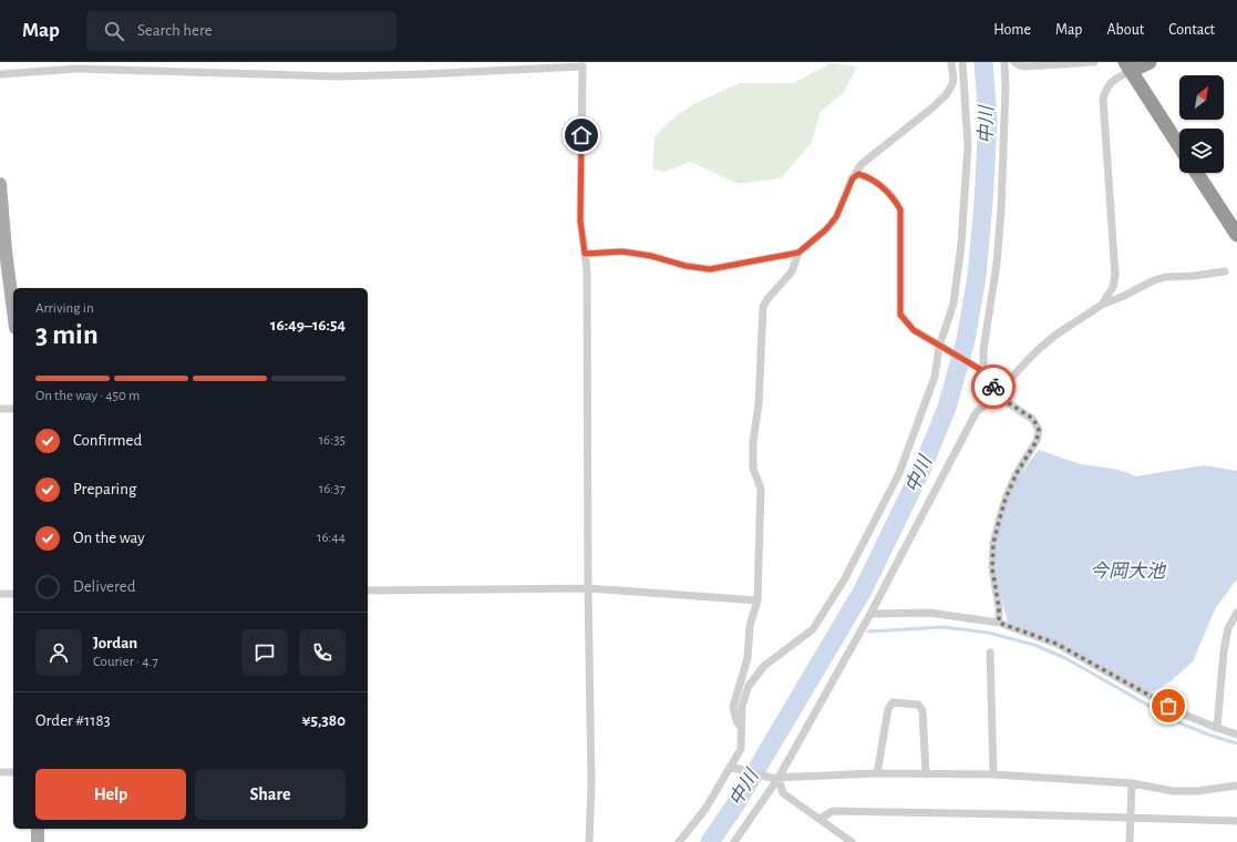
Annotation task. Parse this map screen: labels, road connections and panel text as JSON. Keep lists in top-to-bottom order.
{
  "water": ["中川", "今岡大池"],
  "north": "top right",
  "page": {
    "header": "Map",
    "search": "Search here",
    "nav": [
      "Home",
      "Map",
      "About",
      "Contact"
    ],
    "heading": ["3 min", "Arriving in", "16:49–16:54"],
    "panel": [
      "Jordan",
      "Courier · 4.7",
      "Order #1183",
      "¥5,380"
    ],
    "bar": "On the way · 450 m",
    "list": [
      ["Confirmed", "16:35"],
      ["Preparing", "16:37"],
      ["On the way", "16:44"],
      "Delivered"
    ],
    "buttons": ["Help", "Share"]
  }
}
